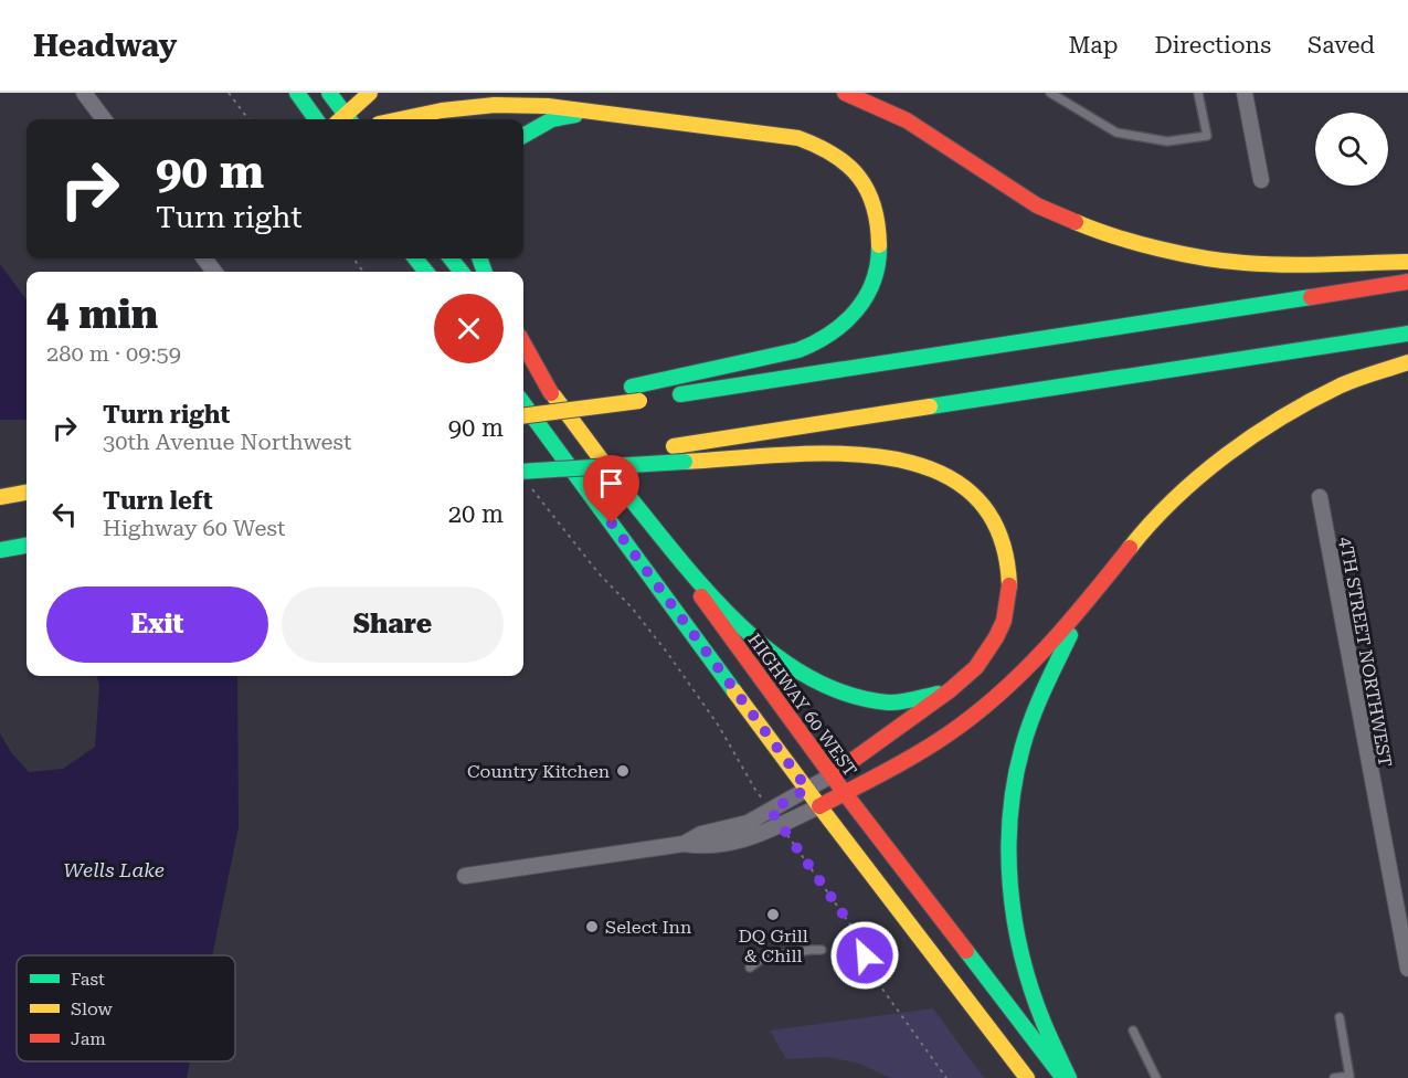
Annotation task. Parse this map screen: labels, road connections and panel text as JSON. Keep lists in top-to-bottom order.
{
  "streets": {
    "main road": ["HIGHWAY 60 WEST"],
    "street": ["4TH STREET NORTHWEST"]
  },
  "water": ["Wells Lake"],
  "places": ["Country Kitchen", "DQ Grill & Chill", "Select Inn"],
  "legend": ["Fast", "Slow", "Jam"],
  "page": {
    "header": "Headway",
    "nav": ["Map", "Directions", "Saved"],
    "turn": ["90 m", "Turn right"],
    "heading": ["4 min", "280 m · 09:59"],
    "list": [
      {
        "name": "Turn right",
        "note": "30th Avenue Northwest",
        "value": "90 m"
      },
      {
        "name": "Turn left",
        "note": "Highway 60 West",
        "value": "20 m"
      }
    ],
    "buttons": ["Exit", "Share"]
  }
}
